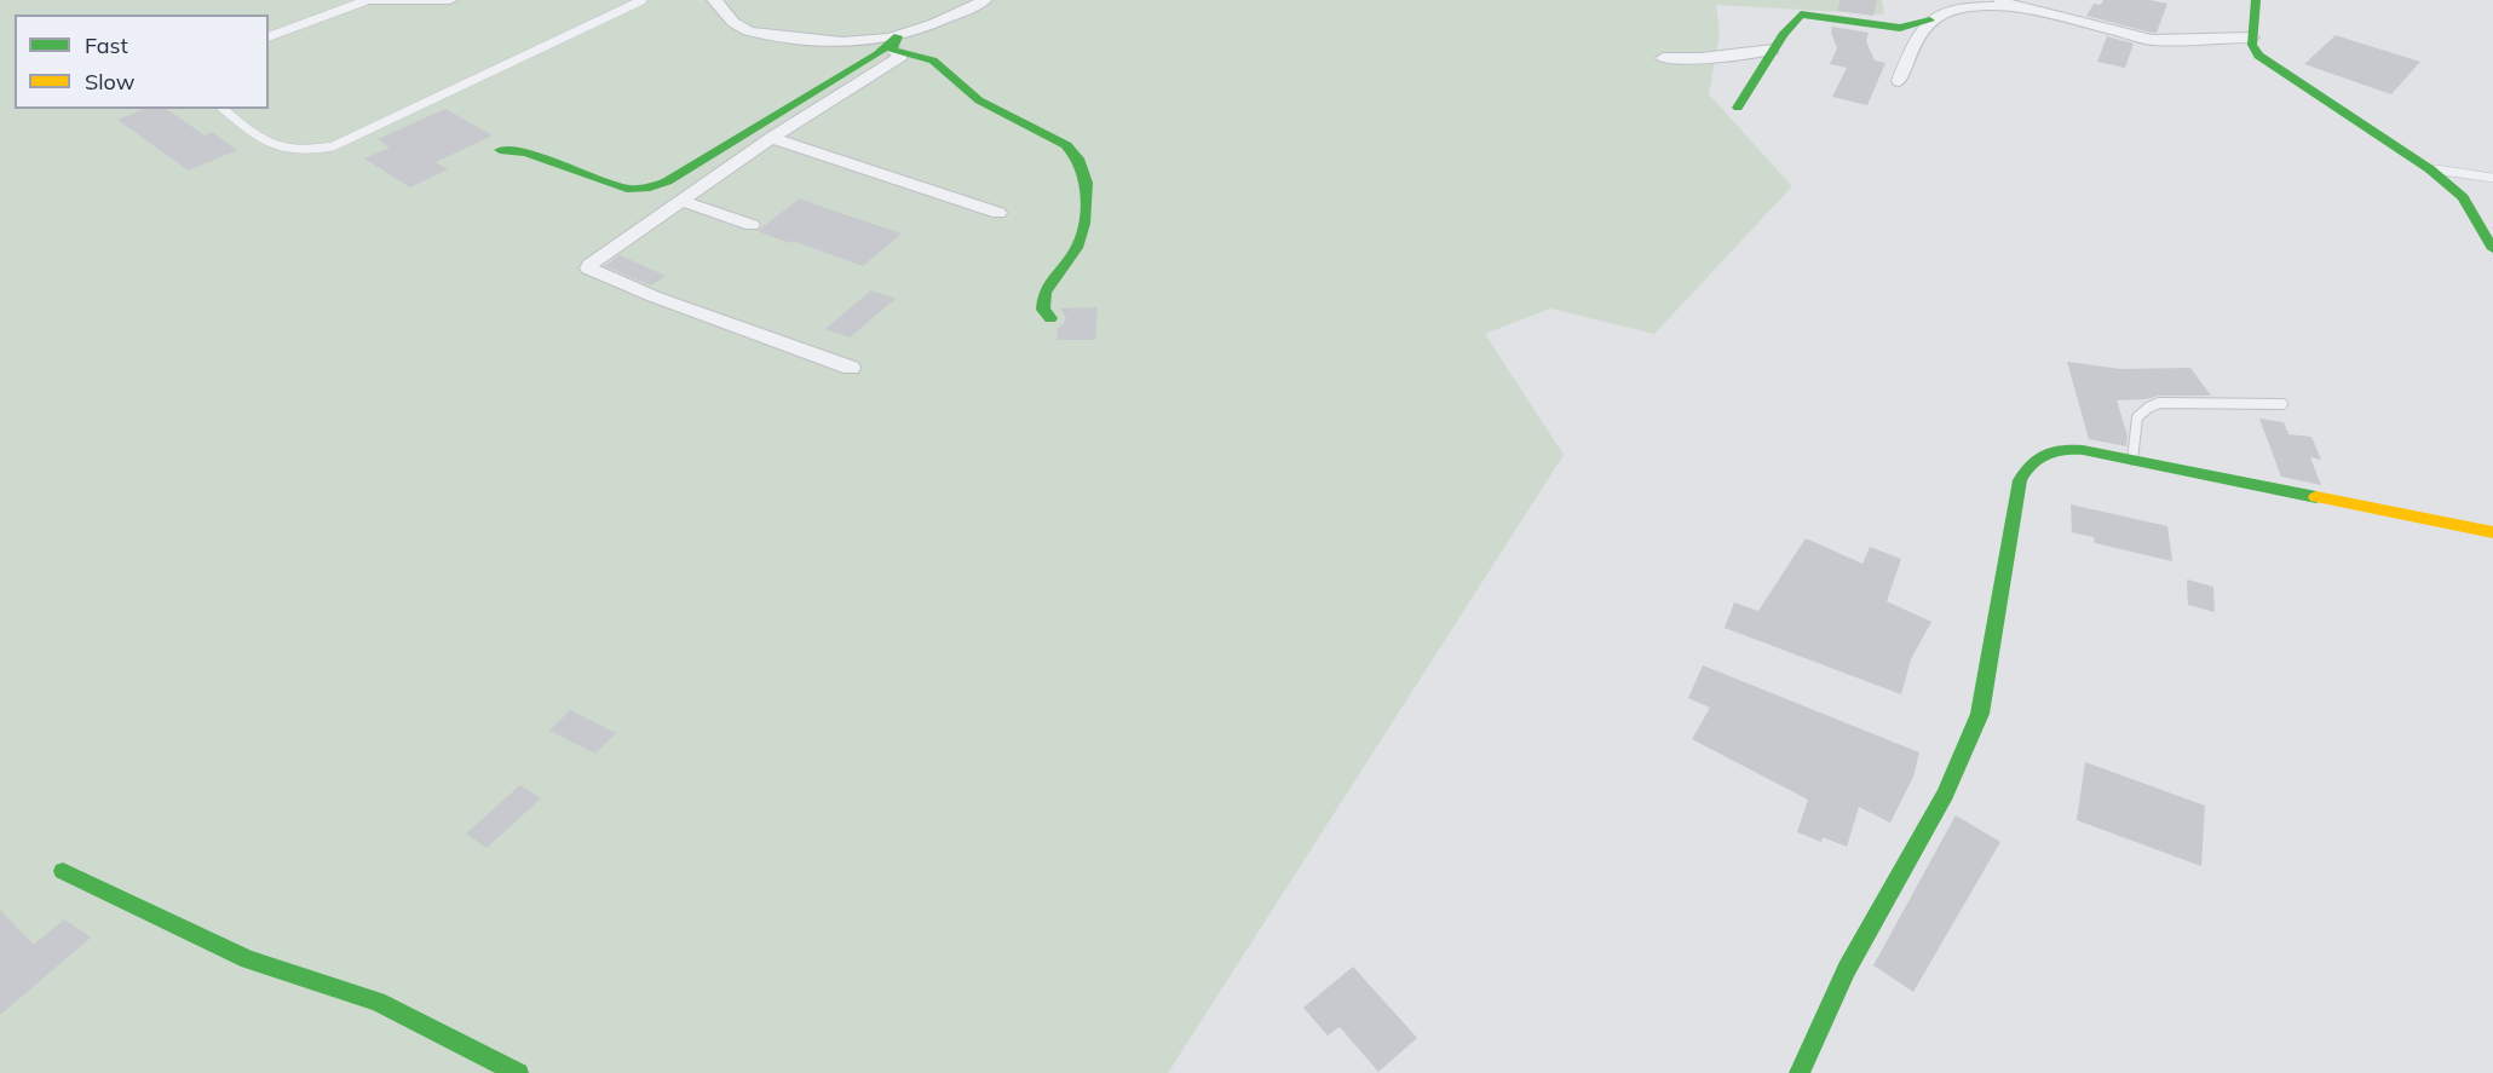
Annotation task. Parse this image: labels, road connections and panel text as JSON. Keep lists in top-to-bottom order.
{
  "legend": ["Fast", "Slow"]
}
